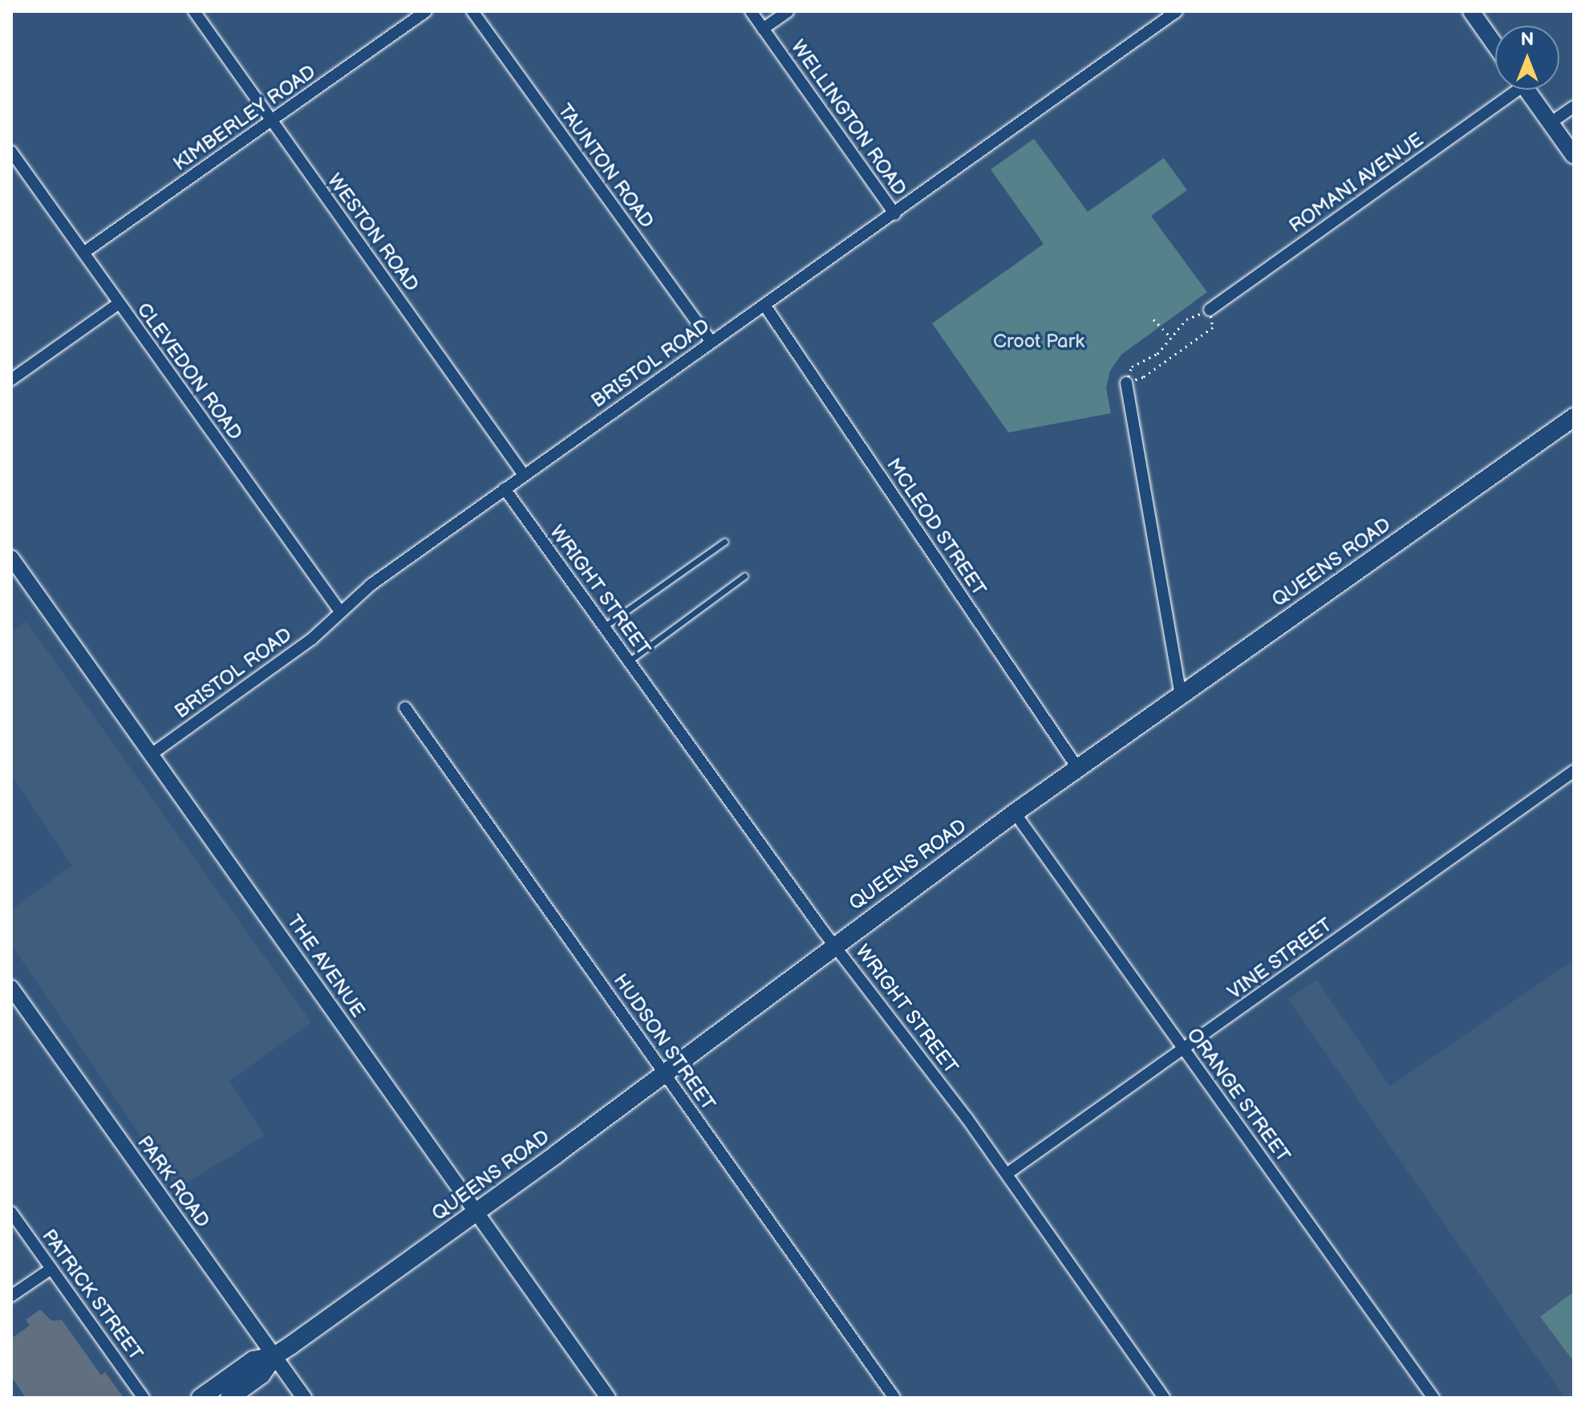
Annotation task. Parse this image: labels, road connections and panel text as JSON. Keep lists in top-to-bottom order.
{
  "streets": {
    "main road": ["QUEENS ROAD"],
    "street": [
      "KIMBERLEY ROAD",
      "WELLINGTON ROAD",
      "TAUNTON ROAD",
      "ROMANI AVENUE",
      "WESTON ROAD",
      "BRISTOL ROAD",
      "CLEVEDON ROAD",
      "MCLEOD STREET",
      "WRIGHT STREET",
      "VINE STREET",
      "THE AVENUE",
      "HUDSON STREET",
      "ORANGE STREET",
      "PARK ROAD",
      "PATRICK STREET"
    ]
  },
  "crossings": [
    ["KIMBERLEY ROAD", "WESTON ROAD"],
    ["KIMBERLEY ROAD", "CLEVEDON ROAD"],
    ["WELLINGTON ROAD", "BRISTOL ROAD"],
    ["TAUNTON ROAD", "BRISTOL ROAD"],
    ["WESTON ROAD", "BRISTOL ROAD"],
    ["BRISTOL ROAD", "CLEVEDON ROAD"],
    ["BRISTOL ROAD", "MCLEOD STREET"],
    ["BRISTOL ROAD", "WRIGHT STREET"],
    ["BRISTOL ROAD", "THE AVENUE"],
    ["MCLEOD STREET", "QUEENS ROAD"],
    ["QUEENS ROAD", "WRIGHT STREET"],
    ["QUEENS ROAD", "THE AVENUE"],
    ["QUEENS ROAD", "HUDSON STREET"],
    ["QUEENS ROAD", "ORANGE STREET"],
    ["QUEENS ROAD", "PARK ROAD"],
    ["WRIGHT STREET", "VINE STREET"],
    ["VINE STREET", "ORANGE STREET"]
  ],
  "parks": ["Croot Park"],
  "north": "top"
}
